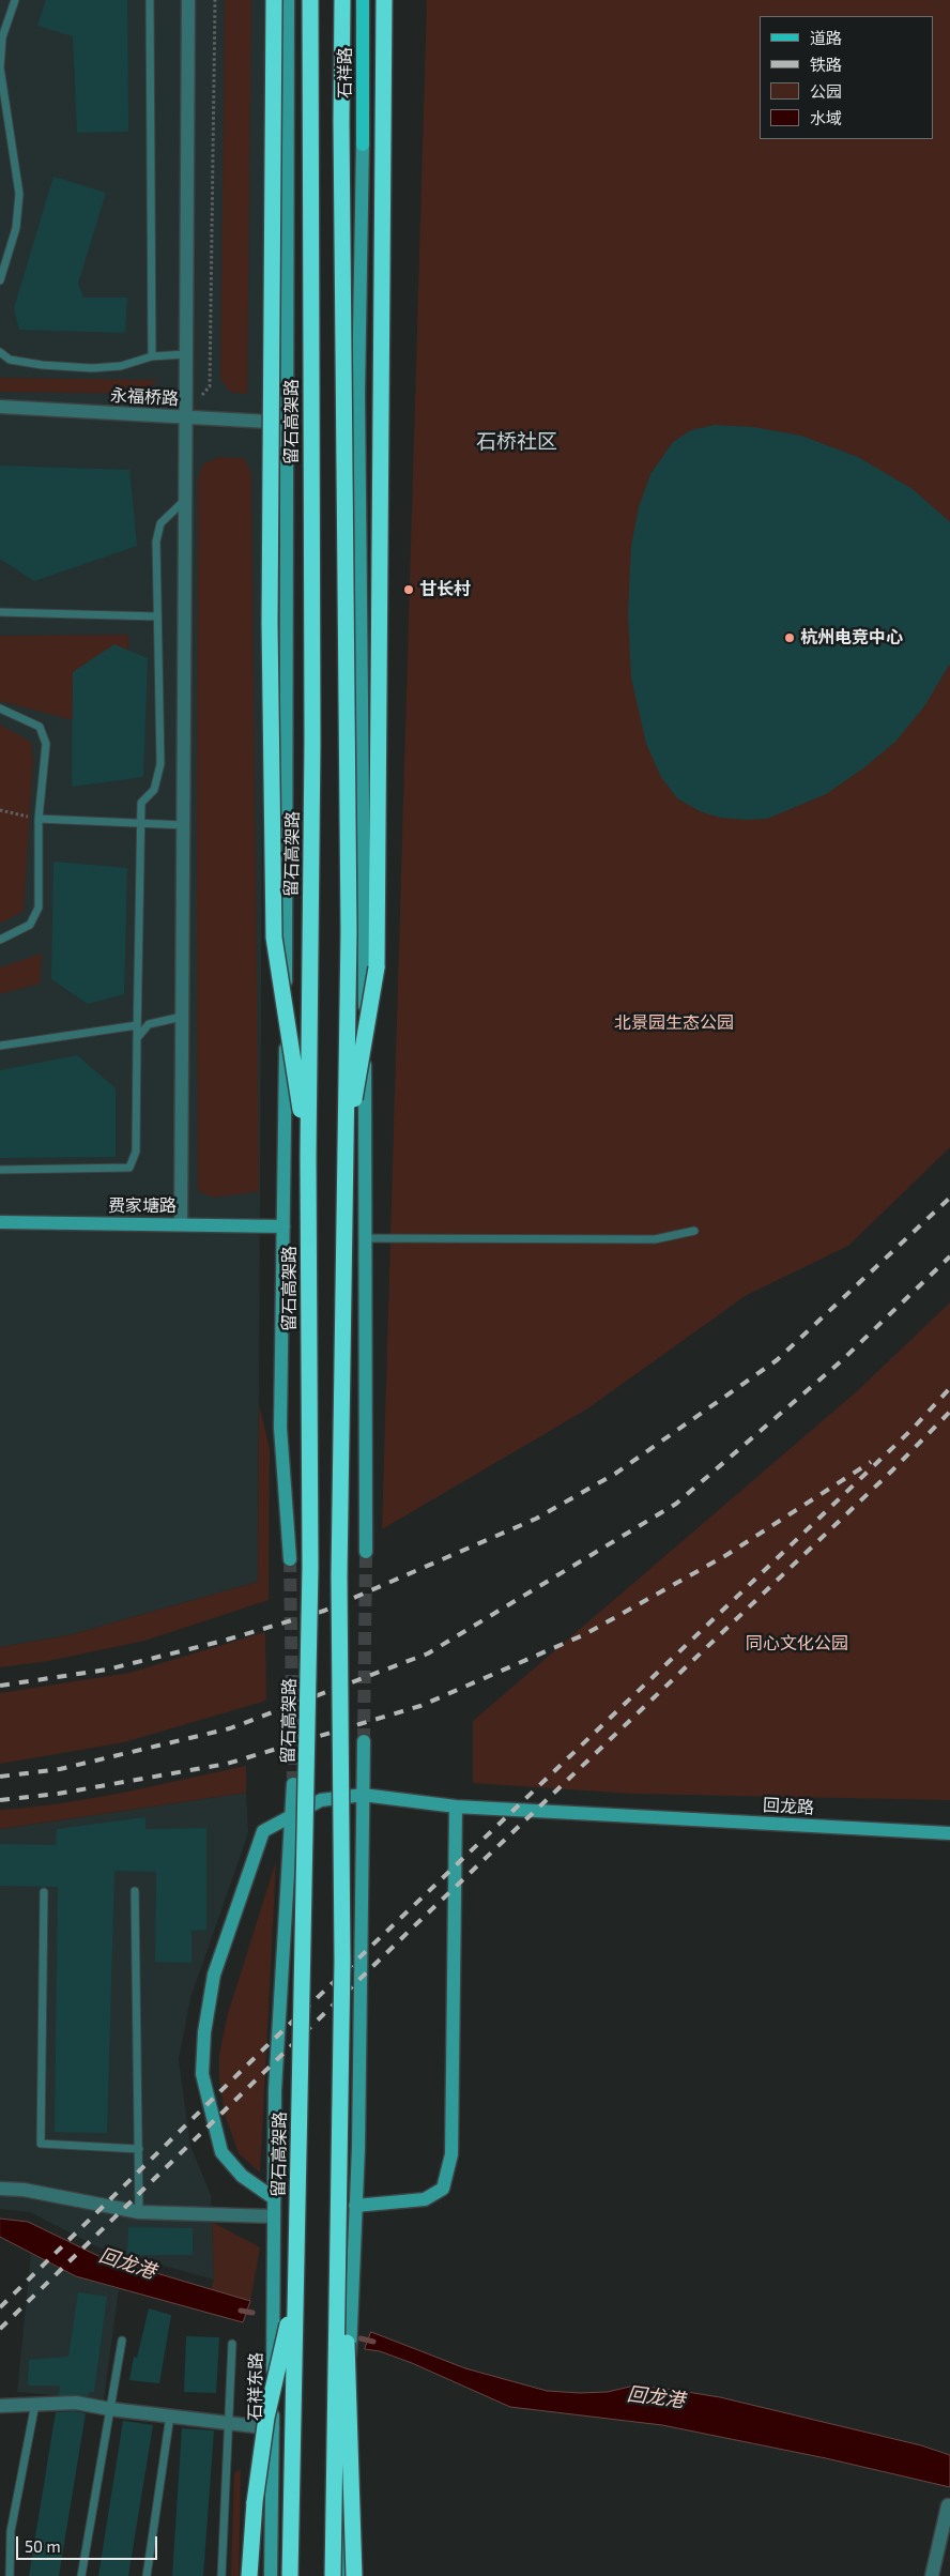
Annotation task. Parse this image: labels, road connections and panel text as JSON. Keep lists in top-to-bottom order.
{
  "streets": {
    "highway": ["留石高架路"],
    "main road": [
      "石祥路",
      "费家塘路",
      "回龙路",
      "石祥东路"
    ],
    "street": ["永福桥路"]
  },
  "crossings": [
    ["回龙路", "石祥东路"]
  ],
  "districts": ["石桥社区"],
  "water": ["回龙港"],
  "parks": ["北景园生态公园", "同心文化公园"],
  "places": ["甘长村", "杭州电竞中心"],
  "legend": [
    "道路",
    "铁路",
    "公园",
    "水域"
  ],
  "scale_bar": "50 m"
}
